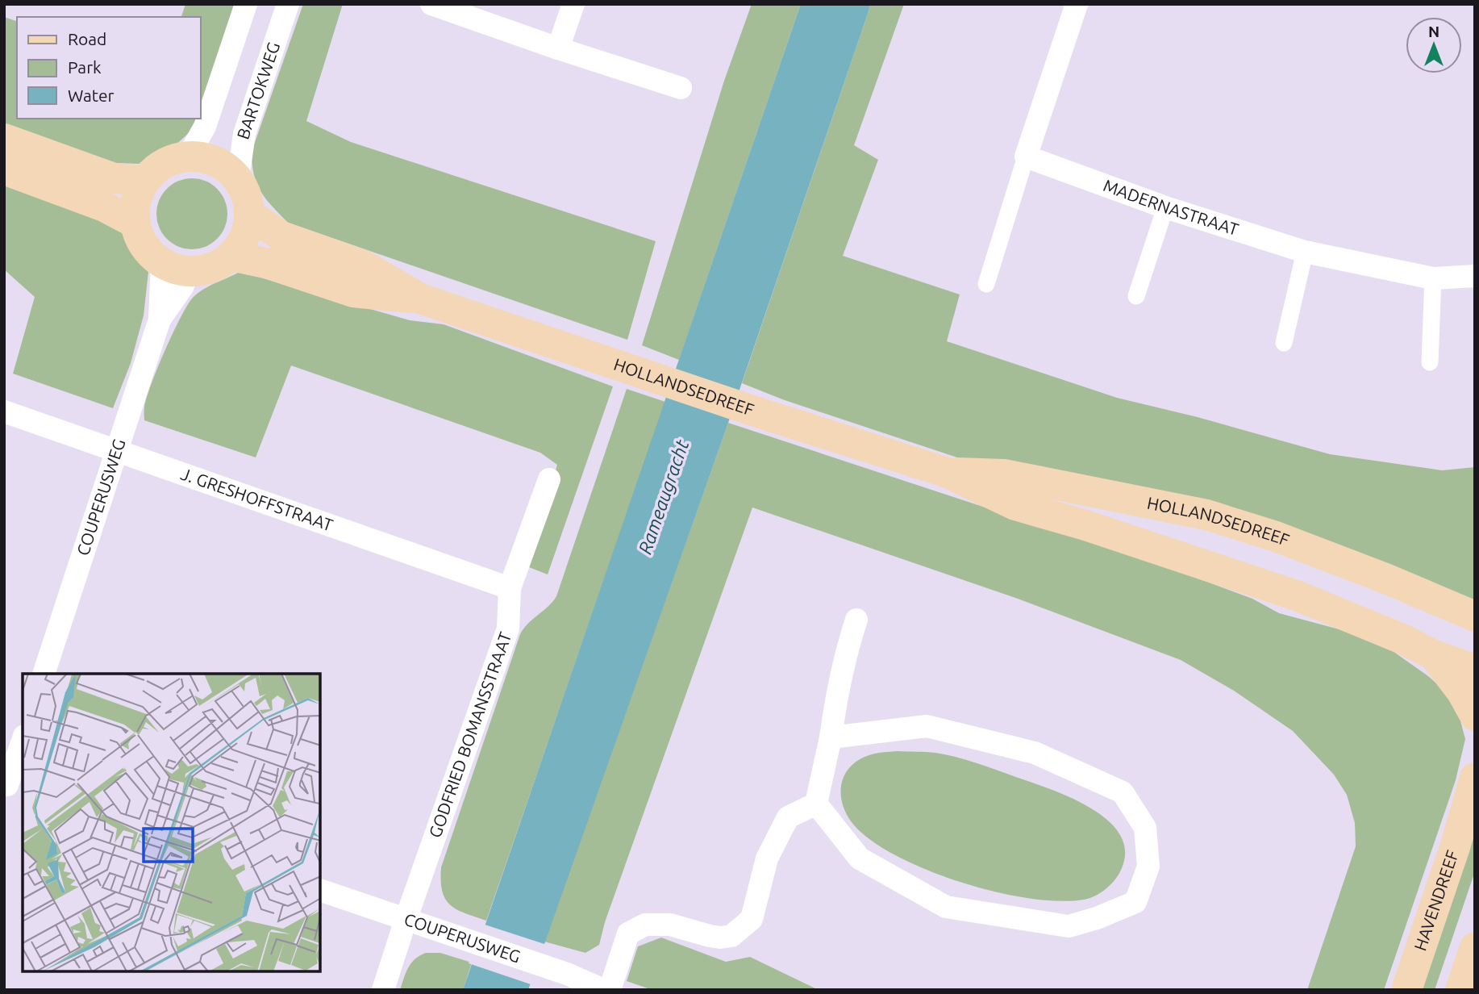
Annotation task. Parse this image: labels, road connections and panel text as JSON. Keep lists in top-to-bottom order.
{
  "streets": {
    "main road": ["HOLLANDSEDREEF", "HAVENDREEF"],
    "street": [
      "BARTOKWEG",
      "MADERNASTRAAT",
      "COUPERUSWEG",
      "J. GRESHOFFSTRAAT",
      "GODFRIED BOMANSSTRAAT"
    ]
  },
  "crossings": [
    ["BARTOKWEG", "HOLLANDSEDREEF"],
    ["BARTOKWEG", "COUPERUSWEG"],
    ["HOLLANDSEDREEF", "COUPERUSWEG"],
    ["COUPERUSWEG", "J. GRESHOFFSTRAAT"],
    ["COUPERUSWEG", "GODFRIED BOMANSSTRAAT"],
    ["J. GRESHOFFSTRAAT", "GODFRIED BOMANSSTRAAT"]
  ],
  "water": ["Rameaugracht"],
  "legend": ["Road", "Park", "Water"],
  "north": "top"
}
